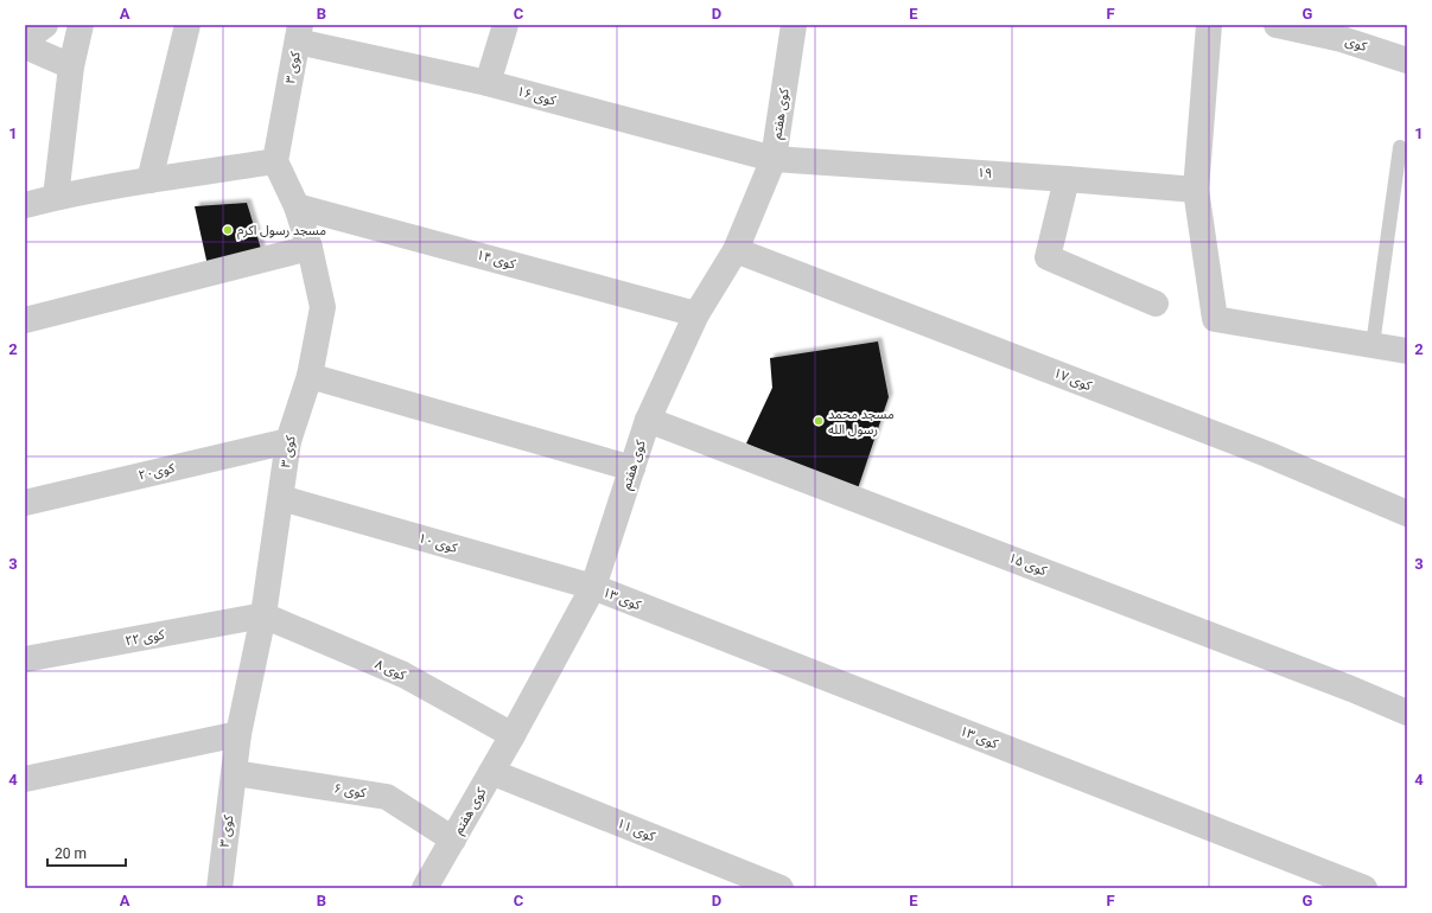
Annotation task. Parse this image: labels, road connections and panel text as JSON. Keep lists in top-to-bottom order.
{
  "streets": {
    "street": [
      "کوی",
      "کوی ۳",
      "کوی ۱۶",
      "کوی هفتم",
      "۱۹",
      "کوی ۱۴",
      "کوی ۱۷",
      "کوی۲۰",
      "کوی ۱۰",
      "کوی ۱۵",
      "کوی ۱۳",
      "کوی ۲۲",
      "کوی ۸",
      "کوی ۶",
      "کوی ۱۱"
    ]
  },
  "crossings": [
    ["کوی ۳", "کوی ۱۶"],
    ["کوی ۳", "کوی ۱۴"],
    ["کوی ۳", "کوی۲۰"],
    ["کوی ۳", "کوی ۱۰"],
    ["کوی ۳", "کوی ۲۲"],
    ["کوی ۳", "کوی ۸"],
    ["کوی ۳", "کوی ۶"],
    ["کوی ۱۶", "کوی هفتم"],
    ["کوی ۱۶", "۱۹"],
    ["کوی هفتم", "۱۹"],
    ["کوی هفتم", "کوی ۱۴"],
    ["کوی هفتم", "کوی ۱۷"],
    ["کوی هفتم", "کوی ۱۰"],
    ["کوی هفتم", "کوی ۱۵"],
    ["کوی هفتم", "کوی ۱۳"],
    ["کوی هفتم", "کوی ۸"],
    ["کوی هفتم", "کوی ۶"],
    ["کوی هفتم", "کوی ۱۱"],
    ["کوی ۱۰", "کوی ۱۳"],
    ["کوی ۲۲", "کوی ۸"]
  ],
  "places": ["مسجد رسول اکرم", "مسجد محمد رسول الله"],
  "scale_bar": "20 m",
  "grid": {
    "columns": [
      "A",
      "B",
      "C",
      "D",
      "E",
      "F",
      "G"
    ],
    "rows": [
      "1",
      "2",
      "3",
      "4"
    ]
  }
}
